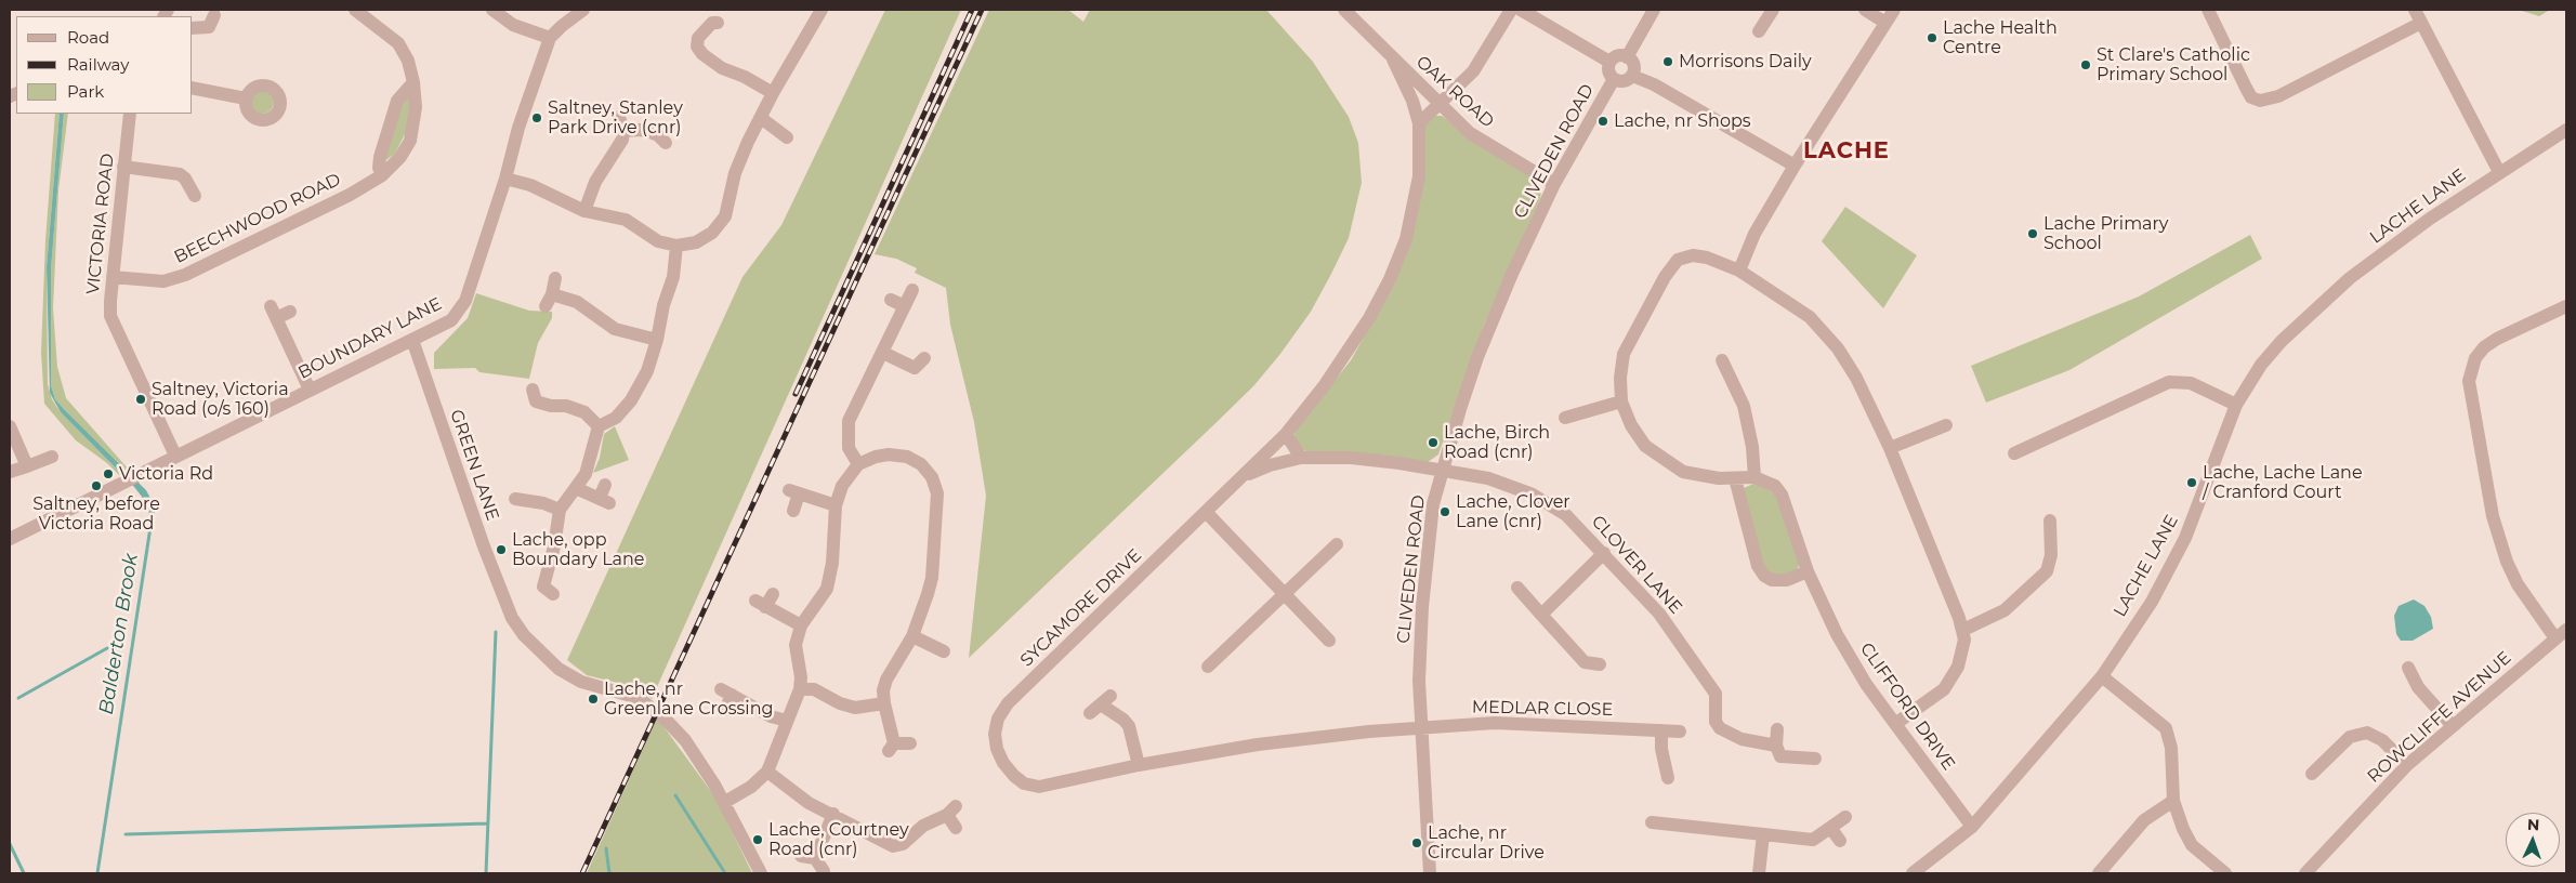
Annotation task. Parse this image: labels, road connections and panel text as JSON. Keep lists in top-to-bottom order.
{
  "streets": {
    "street": [
      "OAK ROAD",
      "CLIVEDEN ROAD",
      "LACHE LANE",
      "BEECHWOOD ROAD",
      "VICTORIA ROAD",
      "BOUNDARY LANE",
      "GREEN LANE",
      "CLOVER LANE",
      "SYCAMORE DRIVE",
      "CLIFFORD DRIVE",
      "MEDLAR CLOSE",
      "ROWCLIFFE AVENUE"
    ]
  },
  "crossings": [
    ["OAK ROAD", "CLIVEDEN ROAD"],
    ["OAK ROAD", "SYCAMORE DRIVE"],
    ["CLIVEDEN ROAD", "CLOVER LANE"],
    ["CLIVEDEN ROAD", "SYCAMORE DRIVE"],
    ["CLIVEDEN ROAD", "MEDLAR CLOSE"],
    ["LACHE LANE", "CLIFFORD DRIVE"],
    ["BEECHWOOD ROAD", "VICTORIA ROAD"],
    ["VICTORIA ROAD", "BOUNDARY LANE"],
    ["BOUNDARY LANE", "GREEN LANE"],
    ["CLOVER LANE", "SYCAMORE DRIVE"],
    ["SYCAMORE DRIVE", "MEDLAR CLOSE"]
  ],
  "districts": ["LACHE"],
  "water": ["Balderton Brook"],
  "places": [
    "Lache Health Centre",
    "Morrisons Daily",
    "St Clare's Catholic Primary School",
    "Saltney, Stanley Park Drive (cnr)",
    "Lache, nr Shops",
    "Lache Primary School",
    "Saltney, Victoria Road (o/s 160)",
    "Lache, Birch Road (cnr)",
    "Victoria Rd",
    "Lache, Lache Lane / Cranford Court",
    "Saltney, before Victoria Road",
    "Lache, Clover Lane (cnr)",
    "Lache, opp Boundary Lane",
    "Lache, nr Greenlane Crossing",
    "Lache, Courtney Road (cnr)",
    "Lache, nr Circular Drive"
  ],
  "legend": ["Road", "Railway", "Park"],
  "north": "top"
}
